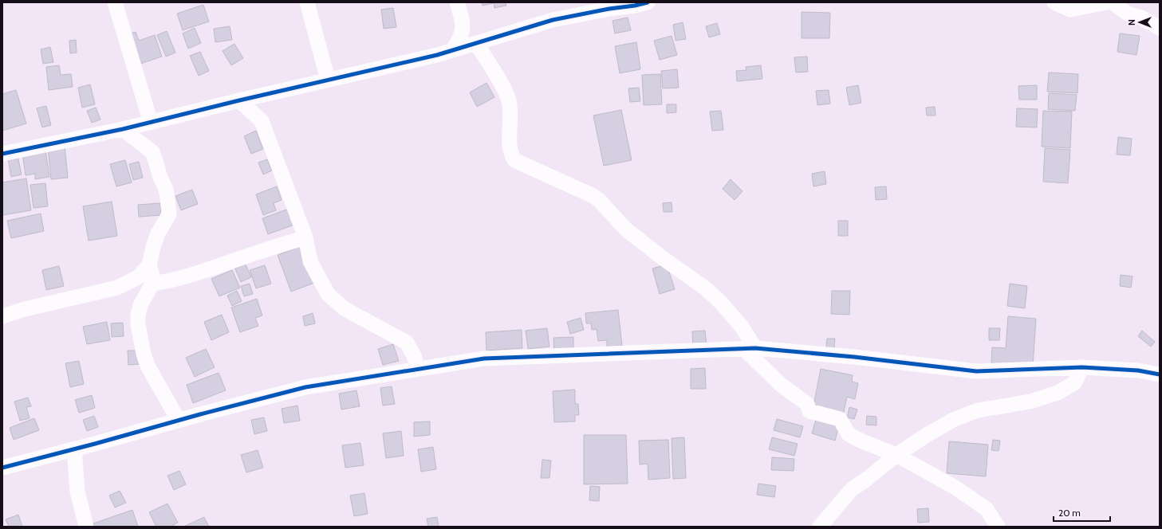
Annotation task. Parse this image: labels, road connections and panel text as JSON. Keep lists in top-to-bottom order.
{
  "scale_bar": "20 m",
  "north": "left"
}
